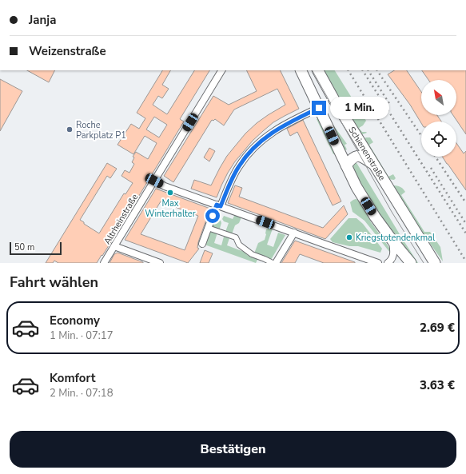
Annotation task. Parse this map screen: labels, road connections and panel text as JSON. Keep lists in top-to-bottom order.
{
  "streets": {
    "main road": ["Schienenstraße"],
    "street": ["Altrheinstraße"]
  },
  "places": ["Roche Parkplatz P1", "Max Winterhalter", "Kriegstotendenkmal"],
  "scale_bar": "50 m",
  "north": "top left",
  "page": {
    "banner": ["Janja", "Weizenstraße"],
    "bubble": "1 Min.",
    "scale": "50 m",
    "heading": "Fahrt wählen",
    "list": [
      {
        "name": "Economy",
        "note": "1 Min. · 07:17",
        "value": "2.69 €"
      },
      {
        "name": "Komfort",
        "note": "2 Min. · 07:18",
        "value": "3.63 €"
      }
    ],
    "buttons": "Bestätigen"
  }
}
